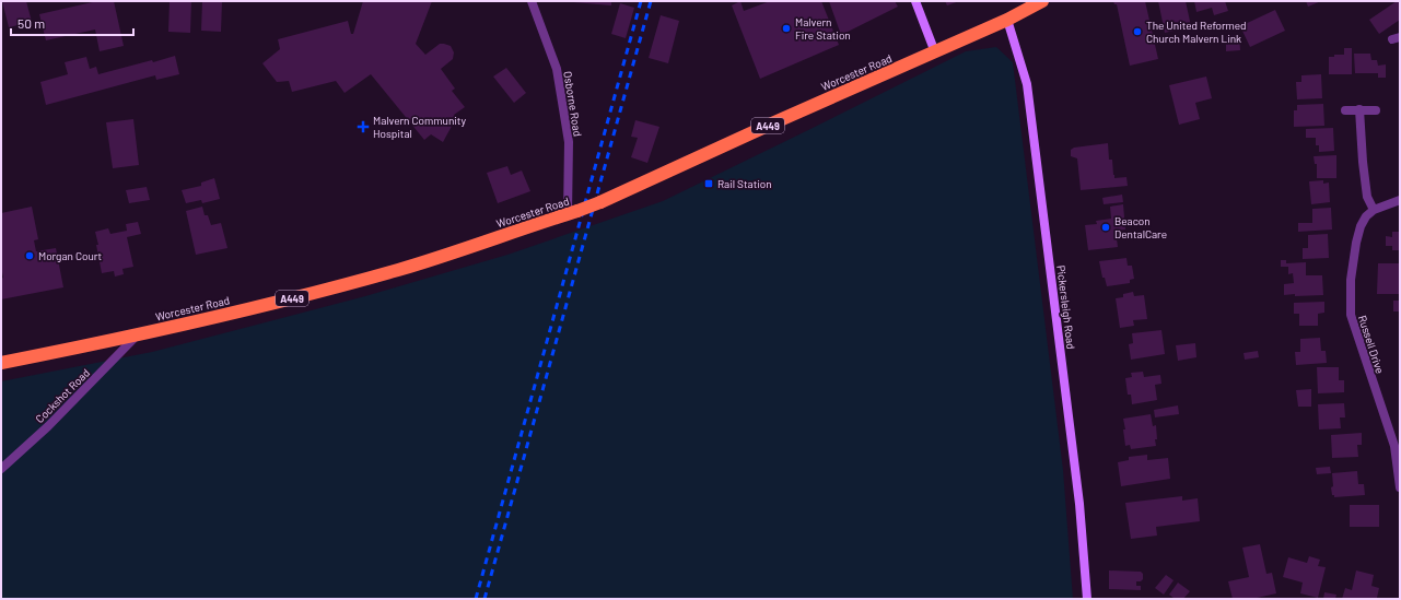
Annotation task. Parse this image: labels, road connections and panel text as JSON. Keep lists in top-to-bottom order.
{
  "streets": {
    "highway": ["Worcester Road", "A449"],
    "street": [
      "Osborne Road",
      "Pickersleigh Road",
      "Russell Drive",
      "Cockshot Road"
    ]
  },
  "crossings": [
    ["Worcester Road", "Osborne Road"],
    ["Worcester Road", "Pickersleigh Road"],
    ["Worcester Road", "Cockshot Road"]
  ],
  "places": {
    "other": [
      "Malvern Fire Station",
      "The United Reformed Church Malvern Link",
      "Beacon DentalCare",
      "Morgan Court"
    ],
    "health": ["Malvern Community Hospital"],
    "transit": ["Rail Station"]
  },
  "scale_bar": "50 m"
}
